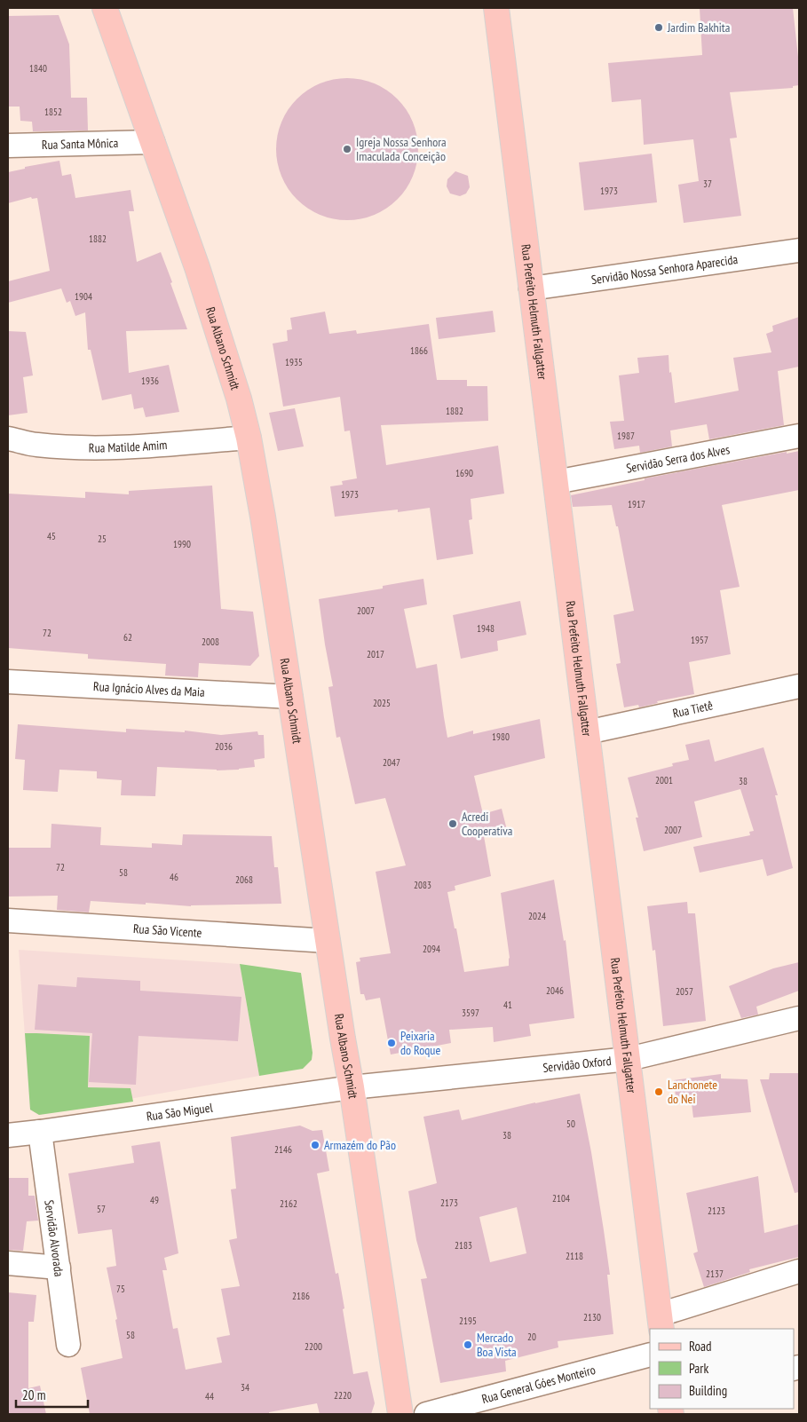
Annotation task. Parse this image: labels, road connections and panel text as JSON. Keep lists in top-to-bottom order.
{
  "streets": {
    "main road": ["Rua Prefeito Helmuth Fallgatter", "Rua Albano Schmidt"],
    "street": [
      "Rua Santa Mônica",
      "Servidão Nossa Senhora Aparecida",
      "Rua Matilde Amim",
      "Servidão Serra dos Alves",
      "Rua Ignácio Alves da Maia",
      "Rua Tietê",
      "Rua São Vicente",
      "Servidão Oxford",
      "Rua São Miguel",
      "Servidão Alvorada",
      "Rua General Góes Monteiro"
    ]
  },
  "crossings": [
    ["Rua Santa Mônica", "Rua Albano Schmidt"],
    ["Servidão Nossa Senhora Aparecida", "Rua Prefeito Helmuth Fallgatter"],
    ["Rua Prefeito Helmuth Fallgatter", "Servidão Serra dos Alves"],
    ["Rua Prefeito Helmuth Fallgatter", "Rua Tietê"],
    ["Rua Prefeito Helmuth Fallgatter", "Servidão Oxford"],
    ["Rua Albano Schmidt", "Rua Matilde Amim"],
    ["Rua Albano Schmidt", "Rua Ignácio Alves da Maia"],
    ["Rua Albano Schmidt", "Rua São Vicente"],
    ["Rua Albano Schmidt", "Servidão Oxford"],
    ["Rua Albano Schmidt", "Rua São Miguel"],
    ["Servidão Oxford", "Rua São Miguel"],
    ["Rua São Miguel", "Servidão Alvorada"]
  ],
  "places": [
    "Jardim Bakhita",
    "Igreja Nossa Senhora Imaculada Conceição",
    "Acredi Cooperativa",
    "Peixaria do Roque",
    "Lanchonete do Nei",
    "Armazém do Pão",
    "Mercado Boa Vista"
  ],
  "house_numbers": [
    "1840",
    "1852",
    "37",
    "1973",
    "1882",
    "1904",
    "1866",
    "1935",
    "1936",
    "1882",
    "1987",
    "1690",
    "1973",
    "1917",
    "45",
    "25",
    "1990",
    "2007",
    "1948",
    "72",
    "62",
    "1957",
    "2008",
    "2017",
    "2025",
    "1980",
    "2036",
    "2047",
    "2001",
    "38",
    "2007",
    "72",
    "58",
    "46",
    "2068",
    "2083",
    "2024",
    "2094",
    "2046",
    "2057",
    "41",
    "3597",
    "50",
    "38",
    "2146",
    "2104",
    "49",
    "2173",
    "2162",
    "57",
    "2123",
    "2183",
    "2118",
    "2137",
    "75",
    "2186",
    "2130",
    "2195",
    "58",
    "20",
    "2200",
    "34",
    "2220",
    "44"
  ],
  "legend": ["Road", "Park", "Building"],
  "scale_bar": "20 m"
}
